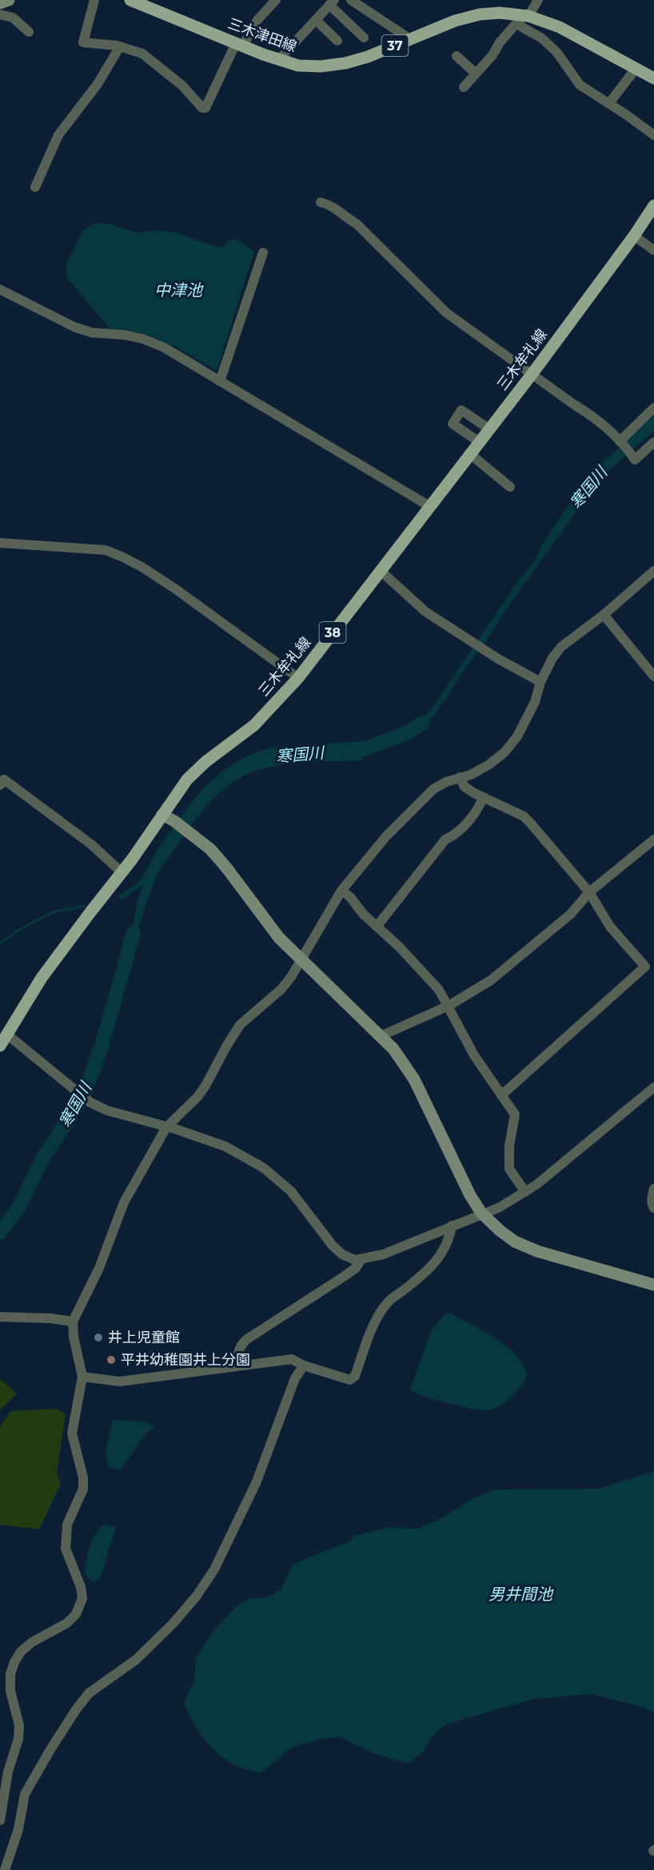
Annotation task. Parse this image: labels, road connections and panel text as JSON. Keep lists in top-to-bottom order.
{
  "streets": {
    "main road": [
      "三木津田線",
      "37",
      "三木牟礼線",
      "38"
    ]
  },
  "water": ["中津池", "寒国川", "男井間池"],
  "places": ["井上児童館", "平井幼稚園井上分園"]
}
